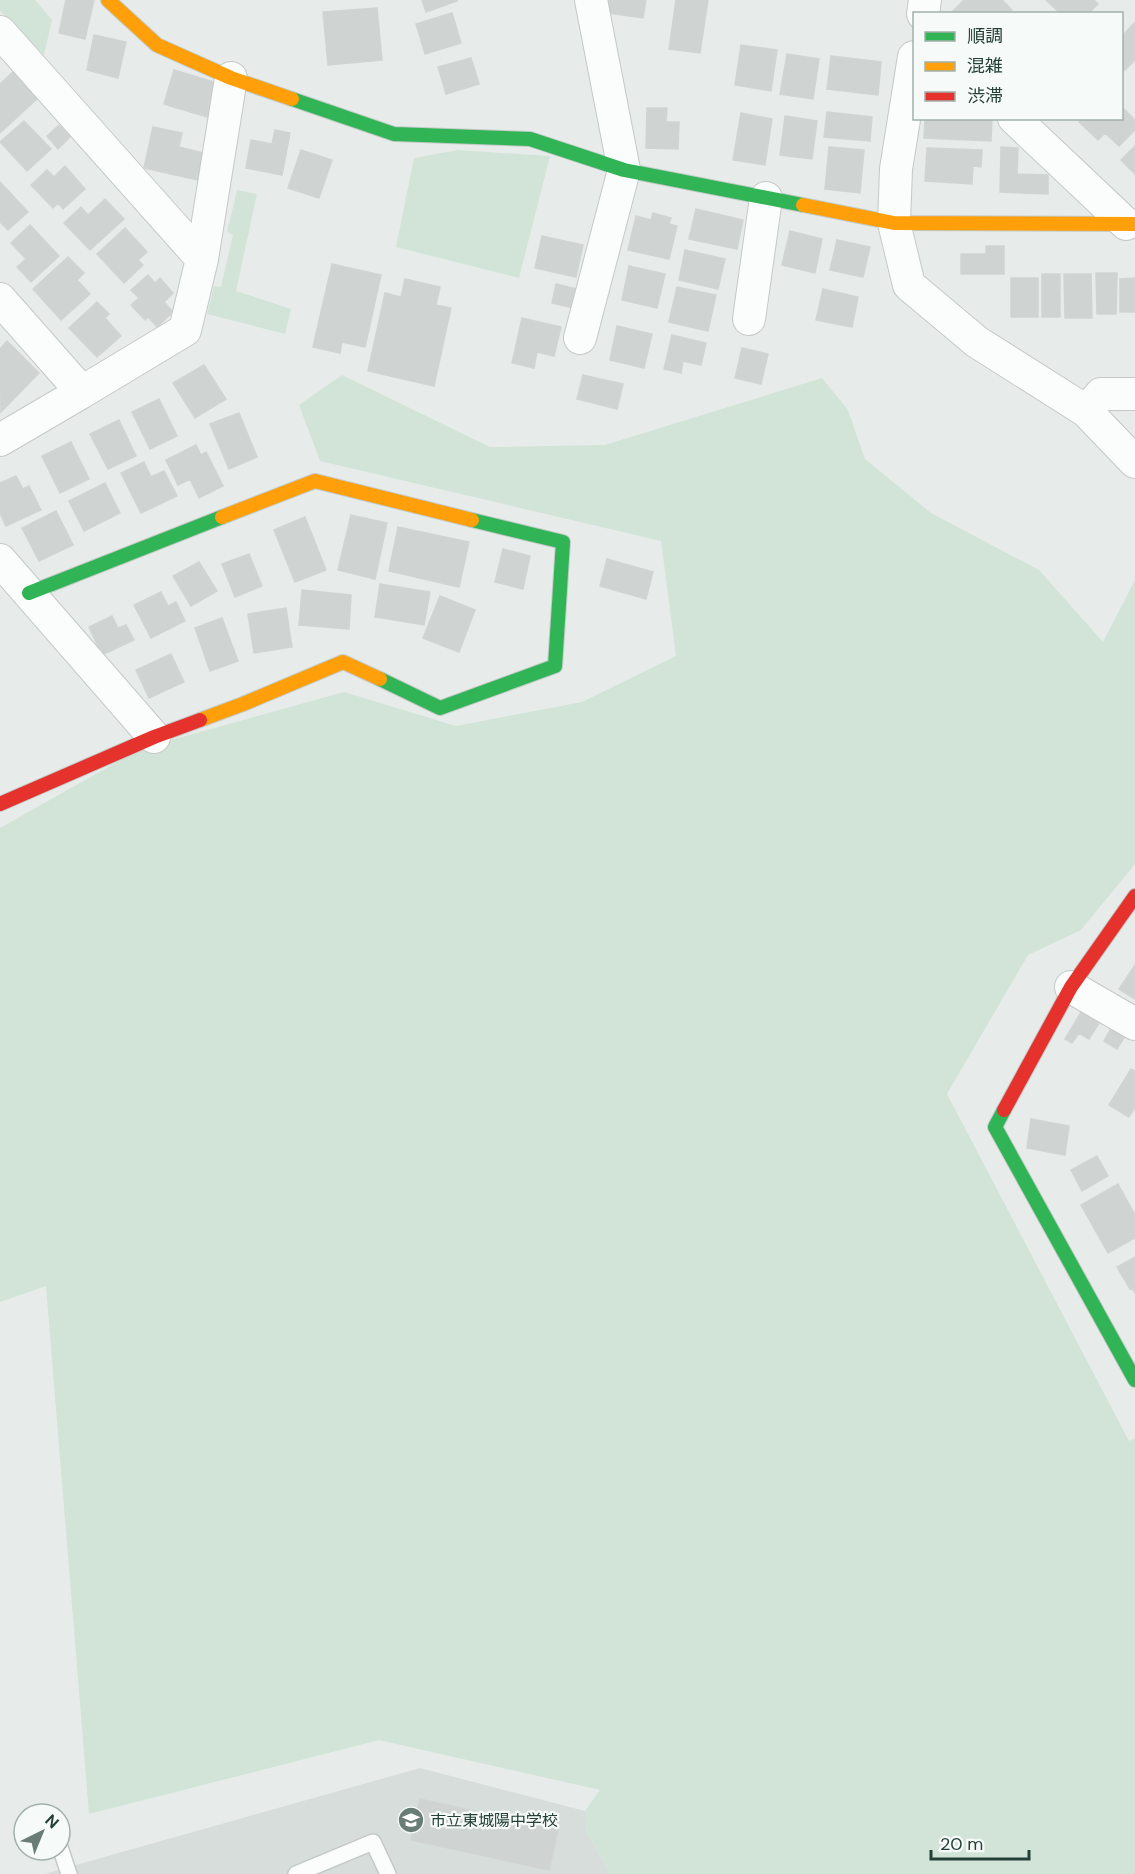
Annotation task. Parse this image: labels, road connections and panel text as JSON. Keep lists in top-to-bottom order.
{
  "places": {
    "school or university": ["市立東城陽中学校"]
  },
  "legend": ["順調", "混雑", "渋滞"],
  "scale_bar": "20 m",
  "north": "top right"
}
